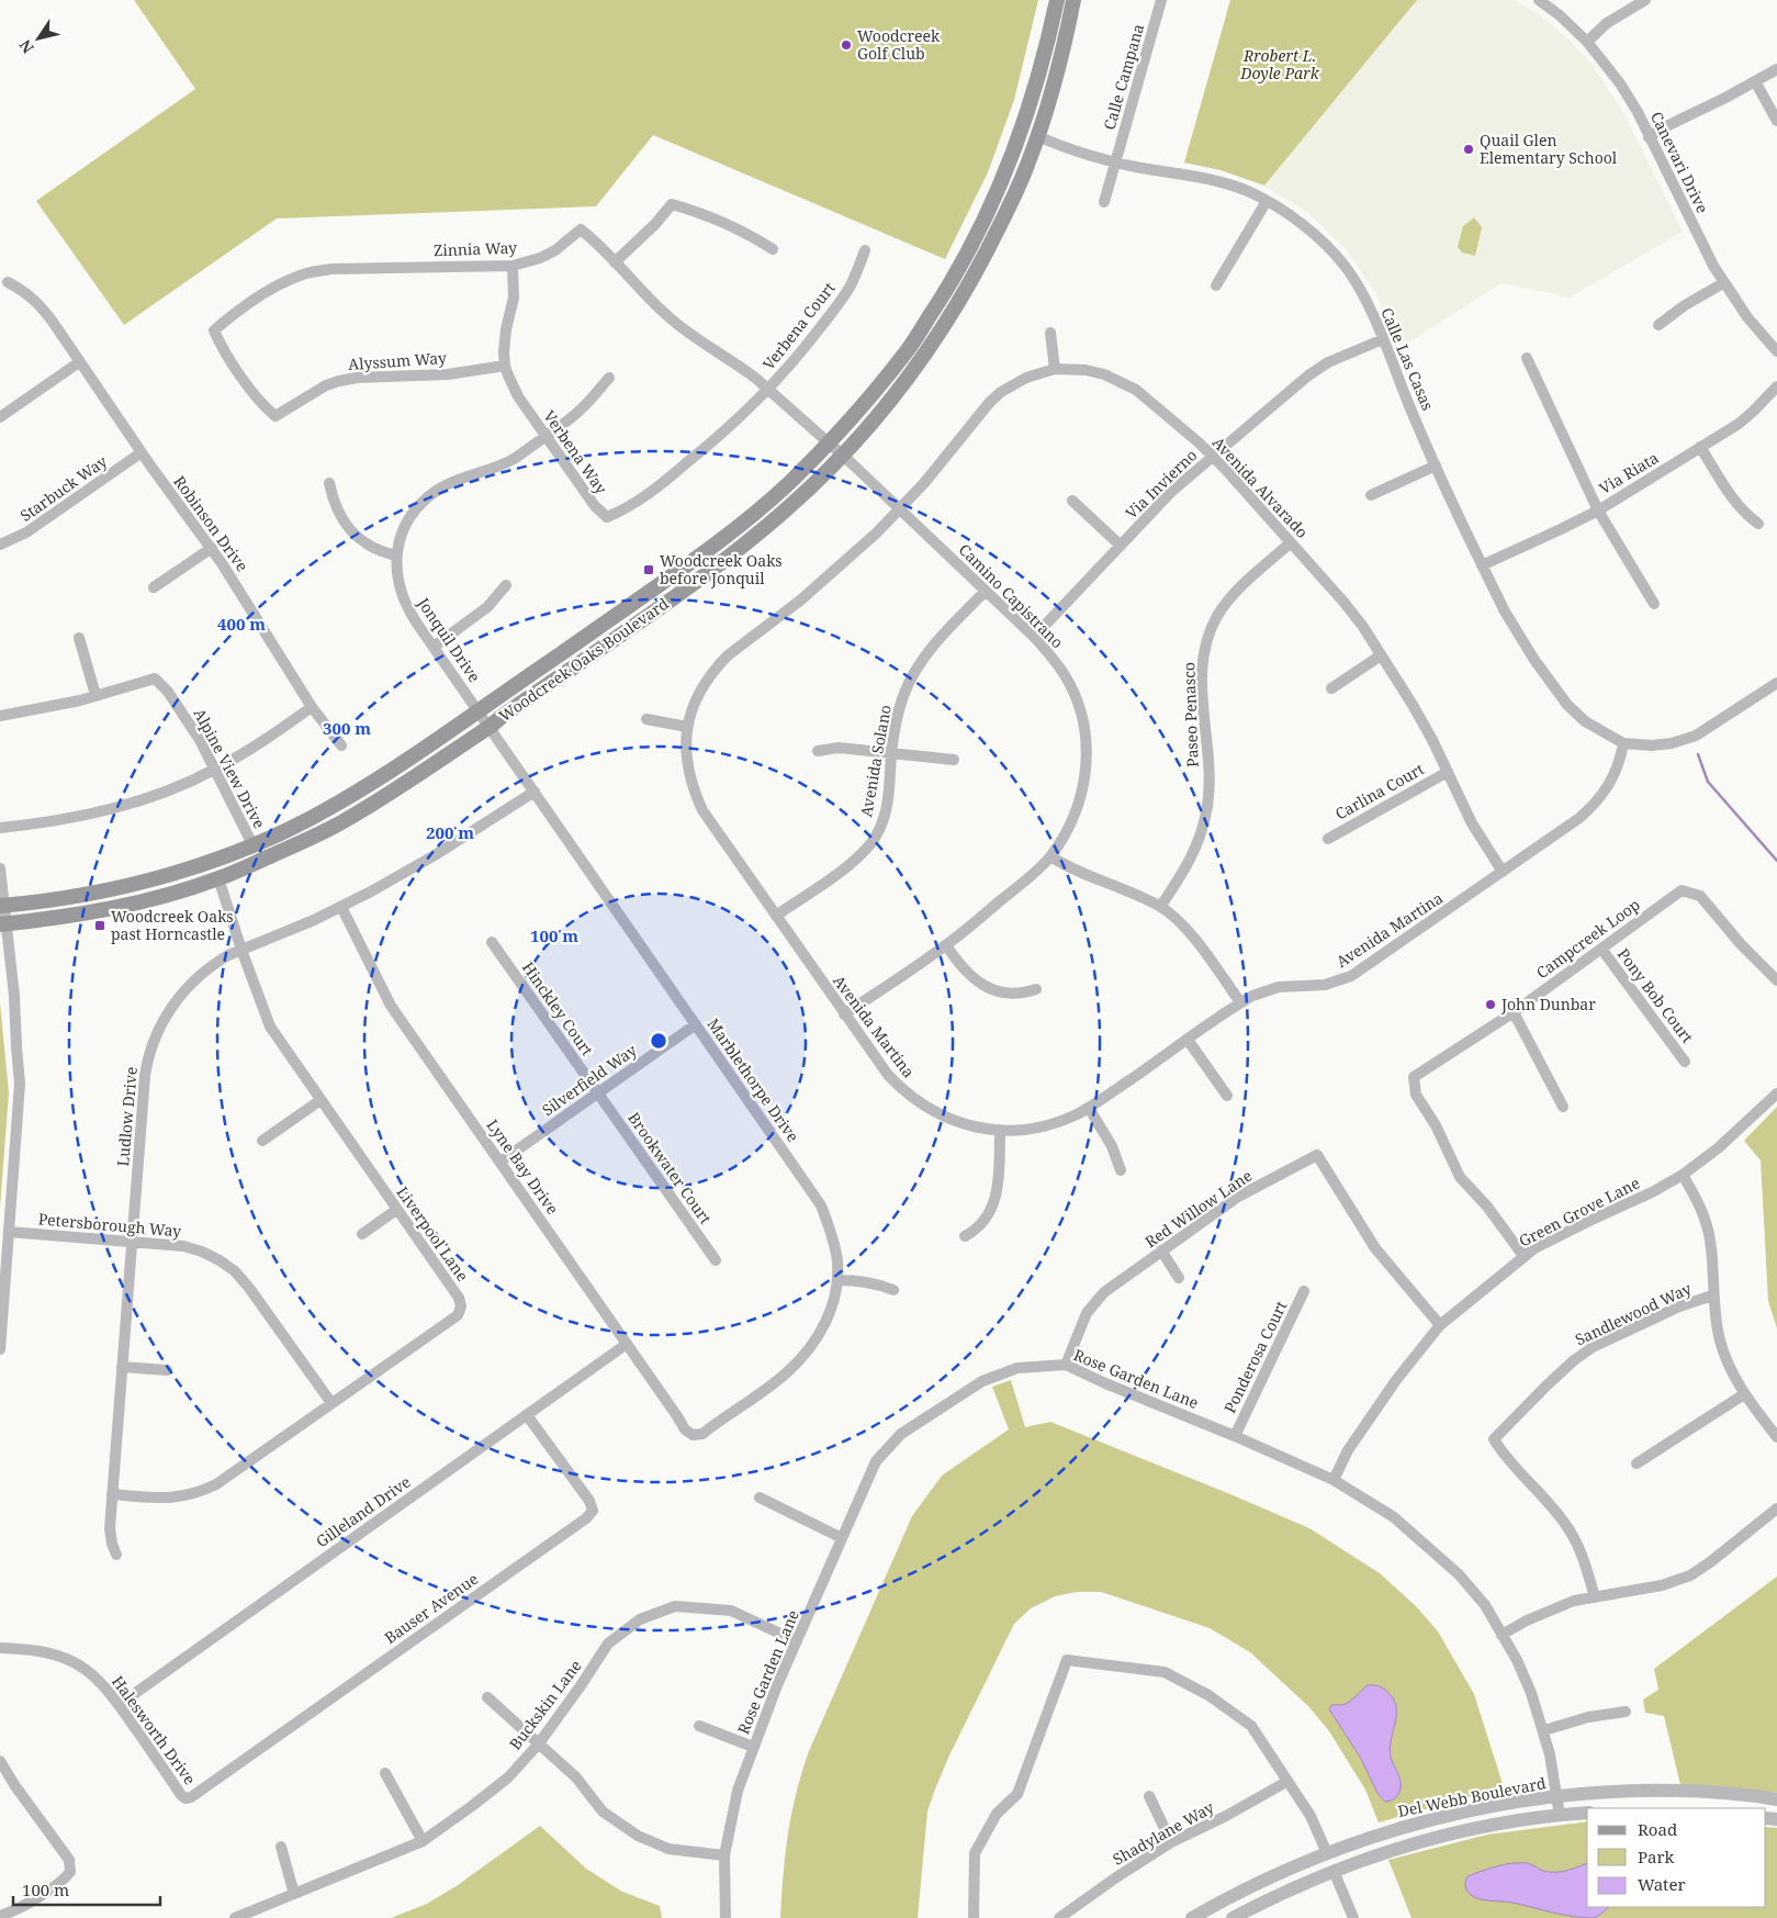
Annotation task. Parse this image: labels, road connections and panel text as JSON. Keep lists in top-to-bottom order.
{
  "streets": {
    "main road": ["Woodcreek Oaks Boulevard"],
    "street": [
      "Calle Campana",
      "Canevari Drive",
      "Zinnia Way",
      "Verbena Court",
      "Calle Las Casas",
      "Alyssum Way",
      "Verbena Way",
      "Via Riata",
      "Via Invierno",
      "Avenida Alvarado",
      "Starbuck Way",
      "Robinson Drive",
      "Camino Capistrano",
      "Jonquil Drive",
      "Paseo Penasco",
      "Avenida Solano",
      "Alpine View Drive",
      "Carlina Court",
      "Avenida Martina",
      "Campcreek Loop",
      "Pony Bob Court",
      "Hinckley Court",
      "Silverfield Way",
      "Marblethorpe Drive",
      "Ludlow Drive",
      "Lyne Bay Drive",
      "Brookwater Court",
      "Red Willow Lane",
      "Green Grove Lane",
      "Petersborough Way",
      "Liverpool Lane",
      "Sandlewood Way",
      "Ponderosa Court",
      "Rose Garden Lane",
      "Gilleland Drive",
      "Bauser Avenue",
      "Buckskin Lane",
      "Halesworth Drive",
      "Del Webb Boulevard",
      "Shadylane Way"
    ]
  },
  "crossings": [
    ["Calle Campana", "Calle Las Casas"],
    ["Zinnia Way", "Verbena Court"],
    ["Zinnia Way", "Alyssum Way"],
    ["Zinnia Way", "Verbena Way"],
    ["Zinnia Way", "Camino Capistrano"],
    ["Zinnia Way", "Woodcreek Oaks Boulevard"],
    ["Verbena Court", "Verbena Way"],
    ["Calle Las Casas", "Via Riata"],
    ["Calle Las Casas", "Via Invierno"],
    ["Calle Las Casas", "Woodcreek Oaks Boulevard"],
    ["Calle Las Casas", "Avenida Martina"],
    ["Alyssum Way", "Verbena Way"],
    ["Verbena Way", "Jonquil Drive"],
    ["Via Invierno", "Avenida Alvarado"],
    ["Via Invierno", "Camino Capistrano"],
    ["Avenida Alvarado", "Camino Capistrano"],
    ["Avenida Alvarado", "Paseo Penasco"],
    ["Avenida Alvarado", "Carlina Court"],
    ["Avenida Alvarado", "Avenida Martina"],
    ["Starbuck Way", "Robinson Drive"],
    ["Camino Capistrano", "Woodcreek Oaks Boulevard"],
    ["Camino Capistrano", "Avenida Solano"],
    ["Camino Capistrano", "Avenida Martina"],
    ["Jonquil Drive", "Woodcreek Oaks Boulevard"],
    ["Jonquil Drive", "Marblethorpe Drive"],
    ["Woodcreek Oaks Boulevard", "Alpine View Drive"],
    ["Woodcreek Oaks Boulevard", "Marblethorpe Drive"],
    ["Woodcreek Oaks Boulevard", "Liverpool Lane"],
    ["Avenida Solano", "Avenida Martina"],
    ["Campcreek Loop", "Pony Bob Court"],
    ["Campcreek Loop", "Green Grove Lane"],
    ["Hinckley Court", "Silverfield Way"],
    ["Hinckley Court", "Brookwater Court"],
    ["Silverfield Way", "Marblethorpe Drive"],
    ["Silverfield Way", "Lyne Bay Drive"],
    ["Silverfield Way", "Brookwater Court"],
    ["Marblethorpe Drive", "Ludlow Drive"],
    ["Marblethorpe Drive", "Lyne Bay Drive"],
    ["Ludlow Drive", "Lyne Bay Drive"],
    ["Ludlow Drive", "Petersborough Way"],
    ["Ludlow Drive", "Liverpool Lane"],
    ["Lyne Bay Drive", "Gilleland Drive"],
    ["Red Willow Lane", "Green Grove Lane"],
    ["Red Willow Lane", "Rose Garden Lane"],
    ["Green Grove Lane", "Rose Garden Lane"],
    ["Petersborough Way", "Liverpool Lane"],
    ["Ponderosa Court", "Rose Garden Lane"],
    ["Rose Garden Lane", "Buckskin Lane"],
    ["Rose Garden Lane", "Del Webb Boulevard"],
    ["Gilleland Drive", "Bauser Avenue"],
    ["Gilleland Drive", "Halesworth Drive"],
    ["Bauser Avenue", "Halesworth Drive"]
  ],
  "parks": ["Rrobert L. Doyle Park"],
  "places": {
    "other": ["Woodcreek Golf Club", "Quail Glen Elementary School", "John Dunbar"],
    "transit": ["Woodcreek Oaks before Jonquil", "Woodcreek Oaks past Horncastle"]
  },
  "legend": ["Road", "Park", "Water"],
  "scale_bar": "100 m",
  "north": "bottom left",
  "rings": [
    "400 m",
    "300 m",
    "200 m",
    "100 m"
  ]
}
